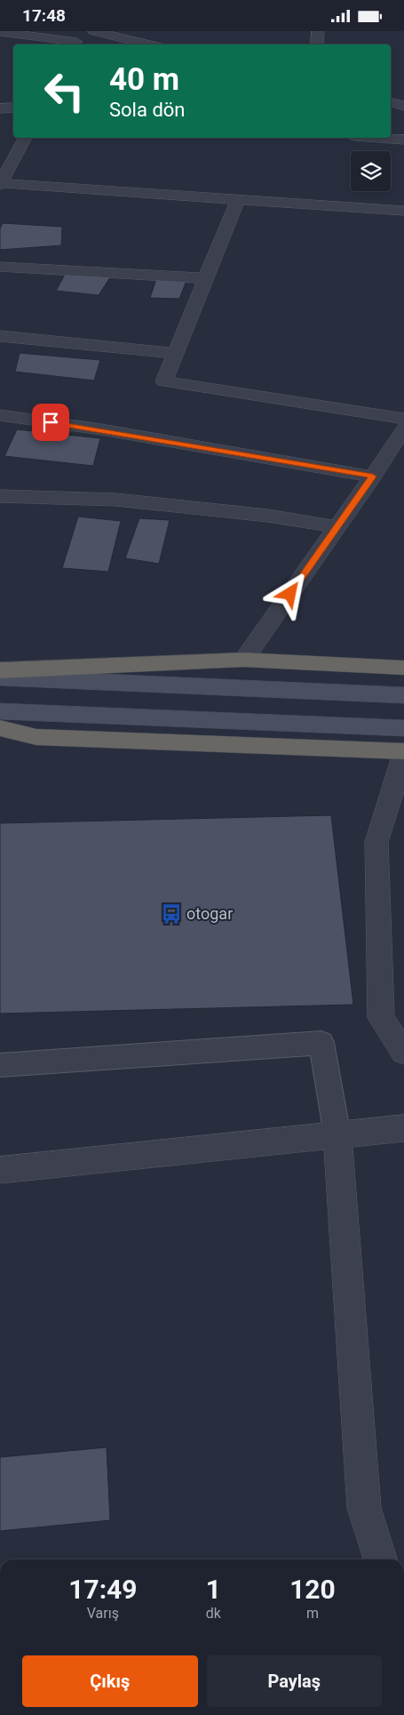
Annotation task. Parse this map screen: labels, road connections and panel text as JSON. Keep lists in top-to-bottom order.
{
  "places": {
    "bus stop": ["otogar"]
  },
  "page": {
    "status": "17:48",
    "turn": ["40 m", "Sola dön"],
    "eta": [
      "17:49",
      "Varış",
      "1",
      "dk",
      "120",
      "m"
    ],
    "buttons": ["Çıkış", "Paylaş"]
  }
}
